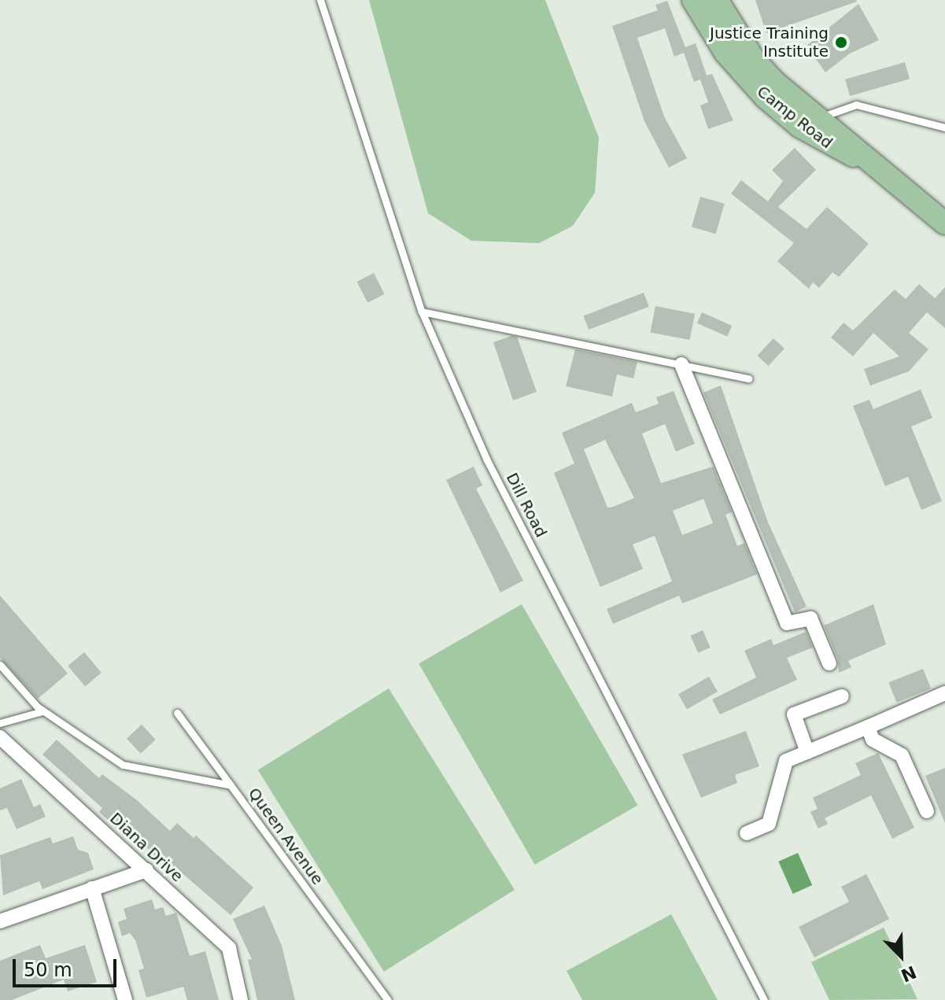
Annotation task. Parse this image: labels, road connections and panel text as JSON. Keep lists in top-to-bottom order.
{
  "streets": {
    "main road": ["Camp Road"],
    "street": ["Diana Drive"],
    "lane": ["Dill Road", "Queen Avenue"]
  },
  "places": ["Justice Training Institute"],
  "scale_bar": "50 m",
  "north": "bottom right"
}
